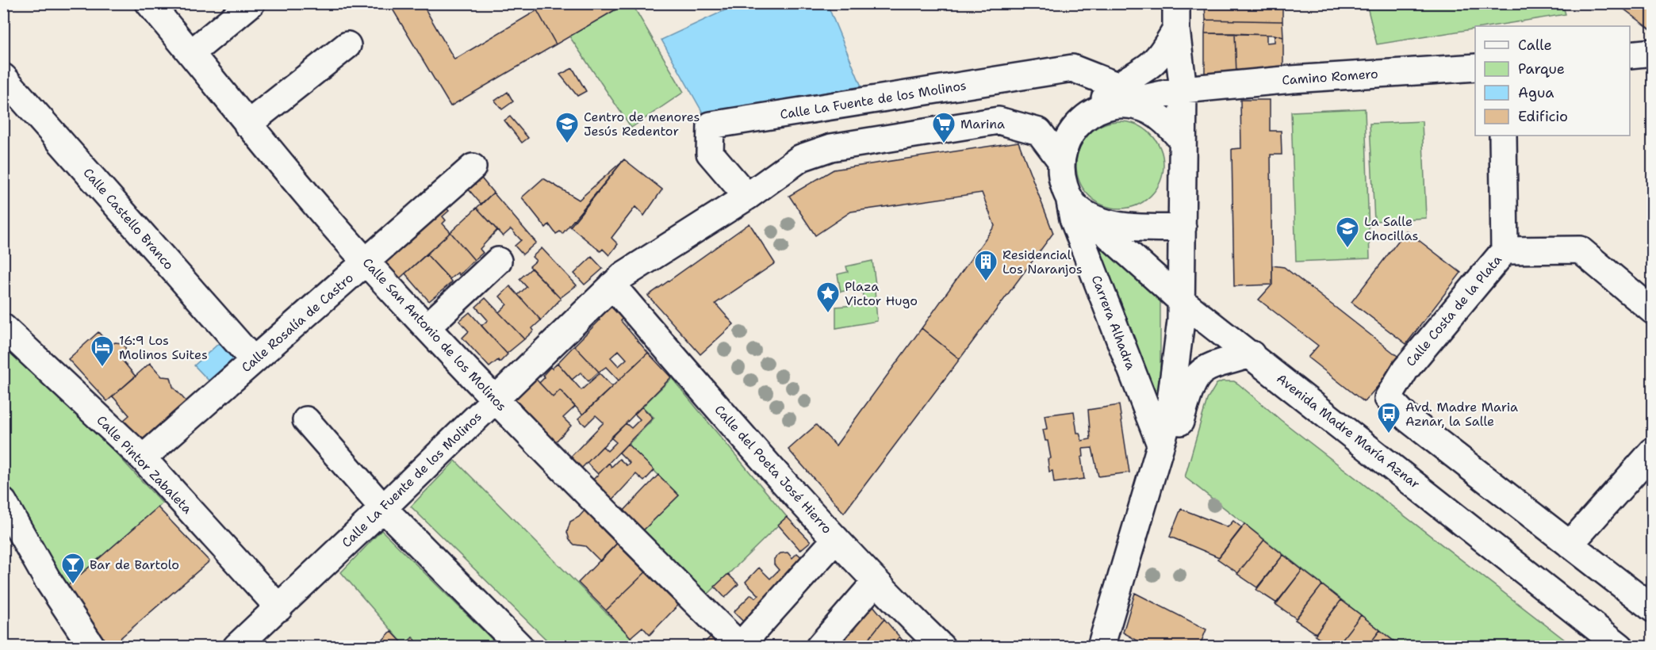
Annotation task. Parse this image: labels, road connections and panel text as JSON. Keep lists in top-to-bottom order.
{
  "streets": {
    "street": [
      "Camino Romero",
      "Calle La Fuente de los Molinos",
      "Calle Castello Branco",
      "Calle Costa de la Plata",
      "Calle Rosalía de Castro",
      "Carrera Alhadra",
      "Calle San Antonio de los Molinos",
      "Avenida Madre María Aznar",
      "Calle Pintor Zabaleta",
      "Calle del Poeta José Hierro"
    ]
  },
  "crossings": [
    ["Camino Romero", "Calle La Fuente de los Molinos"],
    ["Camino Romero", "Carrera Alhadra"],
    ["Camino Romero", "Avenida Madre María Aznar"],
    ["Calle La Fuente de los Molinos", "Carrera Alhadra"],
    ["Calle La Fuente de los Molinos", "Calle San Antonio de los Molinos"],
    ["Calle La Fuente de los Molinos", "Avenida Madre María Aznar"],
    ["Calle La Fuente de los Molinos", "Calle Pintor Zabaleta"],
    ["Calle La Fuente de los Molinos", "Calle del Poeta José Hierro"],
    ["Calle Castello Branco", "Calle Rosalía de Castro"],
    ["Calle Rosalía de Castro", "Calle San Antonio de los Molinos"],
    ["Calle Rosalía de Castro", "Calle Pintor Zabaleta"],
    ["Carrera Alhadra", "Avenida Madre María Aznar"]
  ],
  "places": {
    "school or university": ["Centro de menores Jesús Redentor", "La Salle Chocillas"],
    "supermarket": ["Marina"],
    "building": ["Residencial Los Naranjos"],
    "place": ["Plaza Victor Hugo"],
    "hotel": ["16:9 Los Molinos Suites"],
    "bus stop": ["Avd. Madre Maria Aznar, la Salle"],
    "bar": ["Bar de Bartolo"]
  },
  "legend": [
    "Calle",
    "Parque",
    "Agua",
    "Edificio"
  ]
}
